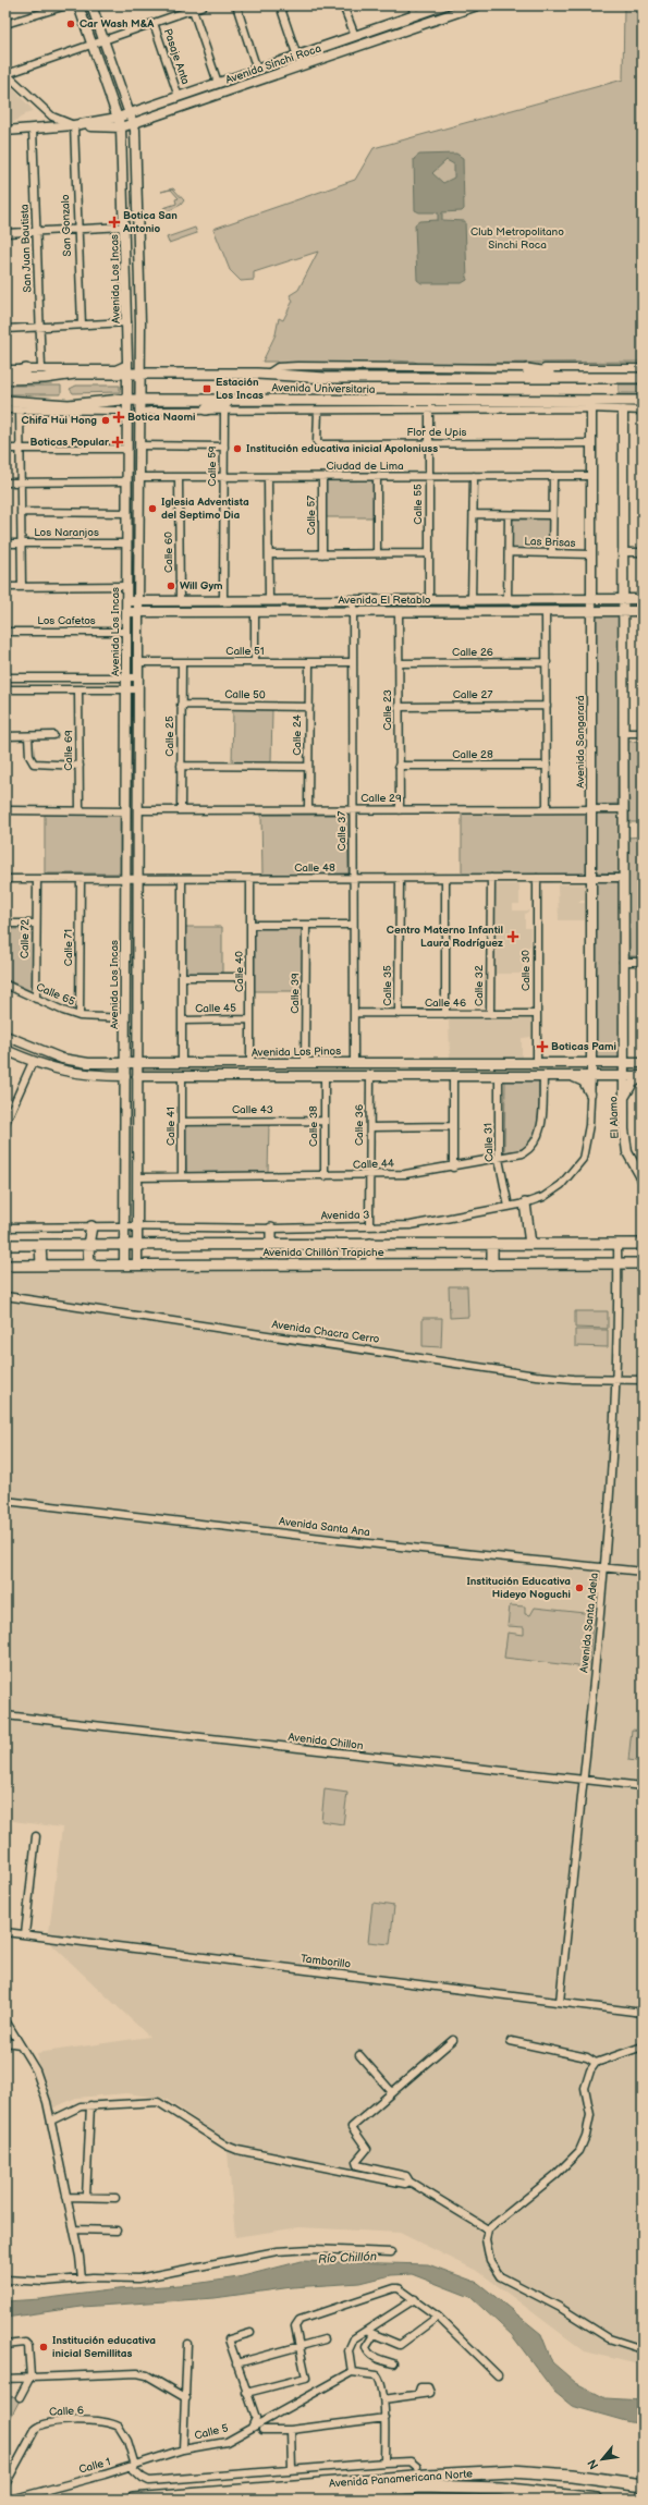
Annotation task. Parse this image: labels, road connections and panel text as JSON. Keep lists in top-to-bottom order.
{
  "streets": {
    "highway": ["Avenida Panamericana Norte"],
    "main road": [
      "Avenida Sinchi Roca",
      "Avenida Los Incas",
      "Avenida Universitaria",
      "Avenida El Retablo",
      "Avenida Sangarará",
      "Avenida Los Pinos",
      "El Alamo",
      "Avenida Chillón Trapiche"
    ],
    "street": [
      "Pasaje Anta",
      "San Gonzalo",
      "San Juan Bautista",
      "Flor de Upis",
      "Calle 59",
      "Ciudad de Lima",
      "Calle 55",
      "Calle 57",
      "Los Naranjos",
      "Las Brisas",
      "Calle 60",
      "Los Cafetos",
      "Calle 51",
      "Calle 26",
      "Calle 50",
      "Calle 27",
      "Calle 23",
      "Calle 24",
      "Calle 25",
      "Calle 69",
      "Calle 28",
      "Calle 29",
      "Calle 37",
      "Calle 48",
      "Calle 72",
      "Calle 71",
      "Calle 30",
      "Calle 40",
      "Calle 35",
      "Calle 32",
      "Calle 39",
      "Calle 65",
      "Calle 46",
      "Calle 45",
      "Calle 43",
      "Calle 36",
      "Calle 41",
      "Calle 38",
      "Calle 31",
      "Calle 44",
      "Avenida 3",
      "Avenida Chacra Cerro",
      "Avenida Santa Ana",
      "Avenida Santa Adela",
      "Avenida Chillon",
      "Tamborillo",
      "Calle 6",
      "Calle 5",
      "Calle 1"
    ]
  },
  "crossings": [
    ["Pasaje Anta", "Avenida Sinchi Roca"],
    ["Avenida Sinchi Roca", "San Gonzalo"],
    ["Avenida Sinchi Roca", "San Juan Bautista"],
    ["Avenida Sinchi Roca", "Avenida Los Incas"],
    ["Avenida Los Incas", "Avenida Universitaria"],
    ["Avenida Los Incas", "Ciudad de Lima"],
    ["Avenida Los Incas", "Los Naranjos"],
    ["Avenida Los Incas", "Avenida El Retablo"],
    ["Avenida Los Incas", "Los Cafetos"],
    ["Avenida Los Incas", "Calle 51"],
    ["Avenida Los Incas", "Calle 29"],
    ["Avenida Los Incas", "Calle 48"],
    ["Avenida Los Incas", "Calle 65"],
    ["Avenida Los Incas", "Avenida Los Pinos"],
    ["Avenida Los Incas", "Calle 44"],
    ["Avenida Los Incas", "Avenida 3"],
    ["Avenida Los Incas", "Avenida Chillón Trapiche"],
    ["Avenida Universitaria", "Flor de Upis"],
    ["Avenida Universitaria", "Calle 59"],
    ["Avenida Universitaria", "Calle 55"],
    ["Avenida Universitaria", "Avenida Sangarará"],
    ["Flor de Upis", "Calle 55"],
    ["Flor de Upis", "Avenida Sangarará"],
    ["Calle 59", "Ciudad de Lima"],
    ["Calle 59", "Avenida El Retablo"],
    ["Ciudad de Lima", "Calle 55"],
    ["Ciudad de Lima", "Calle 57"],
    ["Ciudad de Lima", "Calle 60"],
    ["Ciudad de Lima", "Avenida Sangarará"],
    ["Calle 55", "Avenida El Retablo"],
    ["Las Brisas", "Avenida Sangarará"],
    ["Calle 60", "Avenida El Retablo"],
    ["Avenida El Retablo", "Calle 23"],
    ["Avenida El Retablo", "Avenida Sangarará"],
    ["Avenida El Retablo", "Calle 37"],
    ["Calle 51", "Calle 24"],
    ["Calle 51", "Calle 25"],
    ["Calle 51", "Calle 37"],
    ["Calle 26", "Calle 23"],
    ["Calle 50", "Calle 24"],
    ["Calle 50", "Calle 25"],
    ["Calle 27", "Calle 23"],
    ["Calle 23", "Calle 28"],
    ["Calle 23", "Calle 29"],
    ["Calle 24", "Calle 29"],
    ["Calle 25", "Calle 29"],
    ["Avenida Sangarará", "Calle 29"],
    ["Avenida Sangarará", "Calle 48"],
    ["Avenida Sangarará", "Avenida Los Pinos"],
    ["Avenida Sangarará", "Avenida 3"],
    ["Calle 29", "Calle 37"],
    ["Calle 37", "Calle 48"],
    ["Calle 37", "Calle 46"],
    ["Calle 37", "Avenida Los Pinos"],
    ["Calle 48", "Calle 72"],
    ["Calle 48", "Calle 71"],
    ["Calle 48", "Calle 30"],
    ["Calle 48", "Calle 40"],
    ["Calle 48", "Calle 35"],
    ["Calle 48", "Calle 32"],
    ["Calle 72", "Calle 65"],
    ["Calle 71", "Calle 65"],
    ["Calle 30", "Calle 46"],
    ["Calle 30", "Avenida Los Pinos"],
    ["Calle 40", "Calle 45"],
    ["Calle 40", "Avenida Los Pinos"],
    ["Calle 35", "Calle 46"],
    ["Calle 32", "Calle 46"],
    ["Calle 39", "Avenida Los Pinos"],
    ["Avenida Los Pinos", "El Alamo"],
    ["Avenida Los Pinos", "Calle 36"],
    ["Avenida Los Pinos", "Calle 41"],
    ["Avenida Los Pinos", "Calle 38"],
    ["Avenida Los Pinos", "Calle 31"],
    ["Avenida Los Pinos", "Calle 44"],
    ["Avenida Los Pinos", "Avenida 3"],
    ["Calle 43", "Calle 41"],
    ["Calle 43", "Calle 38"],
    ["Calle 36", "Calle 44"],
    ["Calle 36", "Avenida 3"],
    ["Calle 41", "Calle 44"],
    ["Calle 38", "Calle 44"],
    ["Calle 31", "Calle 44"],
    ["Calle 31", "Avenida 3"],
    ["Avenida Chillón Trapiche", "Avenida Santa Adela"],
    ["Avenida Chacra Cerro", "Avenida Santa Adela"],
    ["Avenida Santa Ana", "Avenida Santa Adela"],
    ["Avenida Santa Adela", "Avenida Chillon"],
    ["Avenida Santa Adela", "Tamborillo"],
    ["Calle 6", "Calle 1"],
    ["Calle 5", "Calle 1"]
  ],
  "water": ["Río Chillón"],
  "parks": ["Club Metropolitano Sinchi Roca"],
  "places": {
    "other": [
      "Car Wash M&A",
      "Chifa Hui Hong",
      "Institución educativa inicial Apoloniuss",
      "Iglesia Adventista del Septimo Dia",
      "Will Gym",
      "Institución Educativa Hideyo Noguchi",
      "Institución educativa inicial Semillitas"
    ],
    "health": [
      "Botica San Antonio",
      "Botica Naomi",
      "Boticas Popular",
      "Centro Materno Infantil Laura Rodríguez",
      "Boticas Pami"
    ],
    "transit": ["Estación Los Incas"]
  },
  "north": "bottom left"
}
